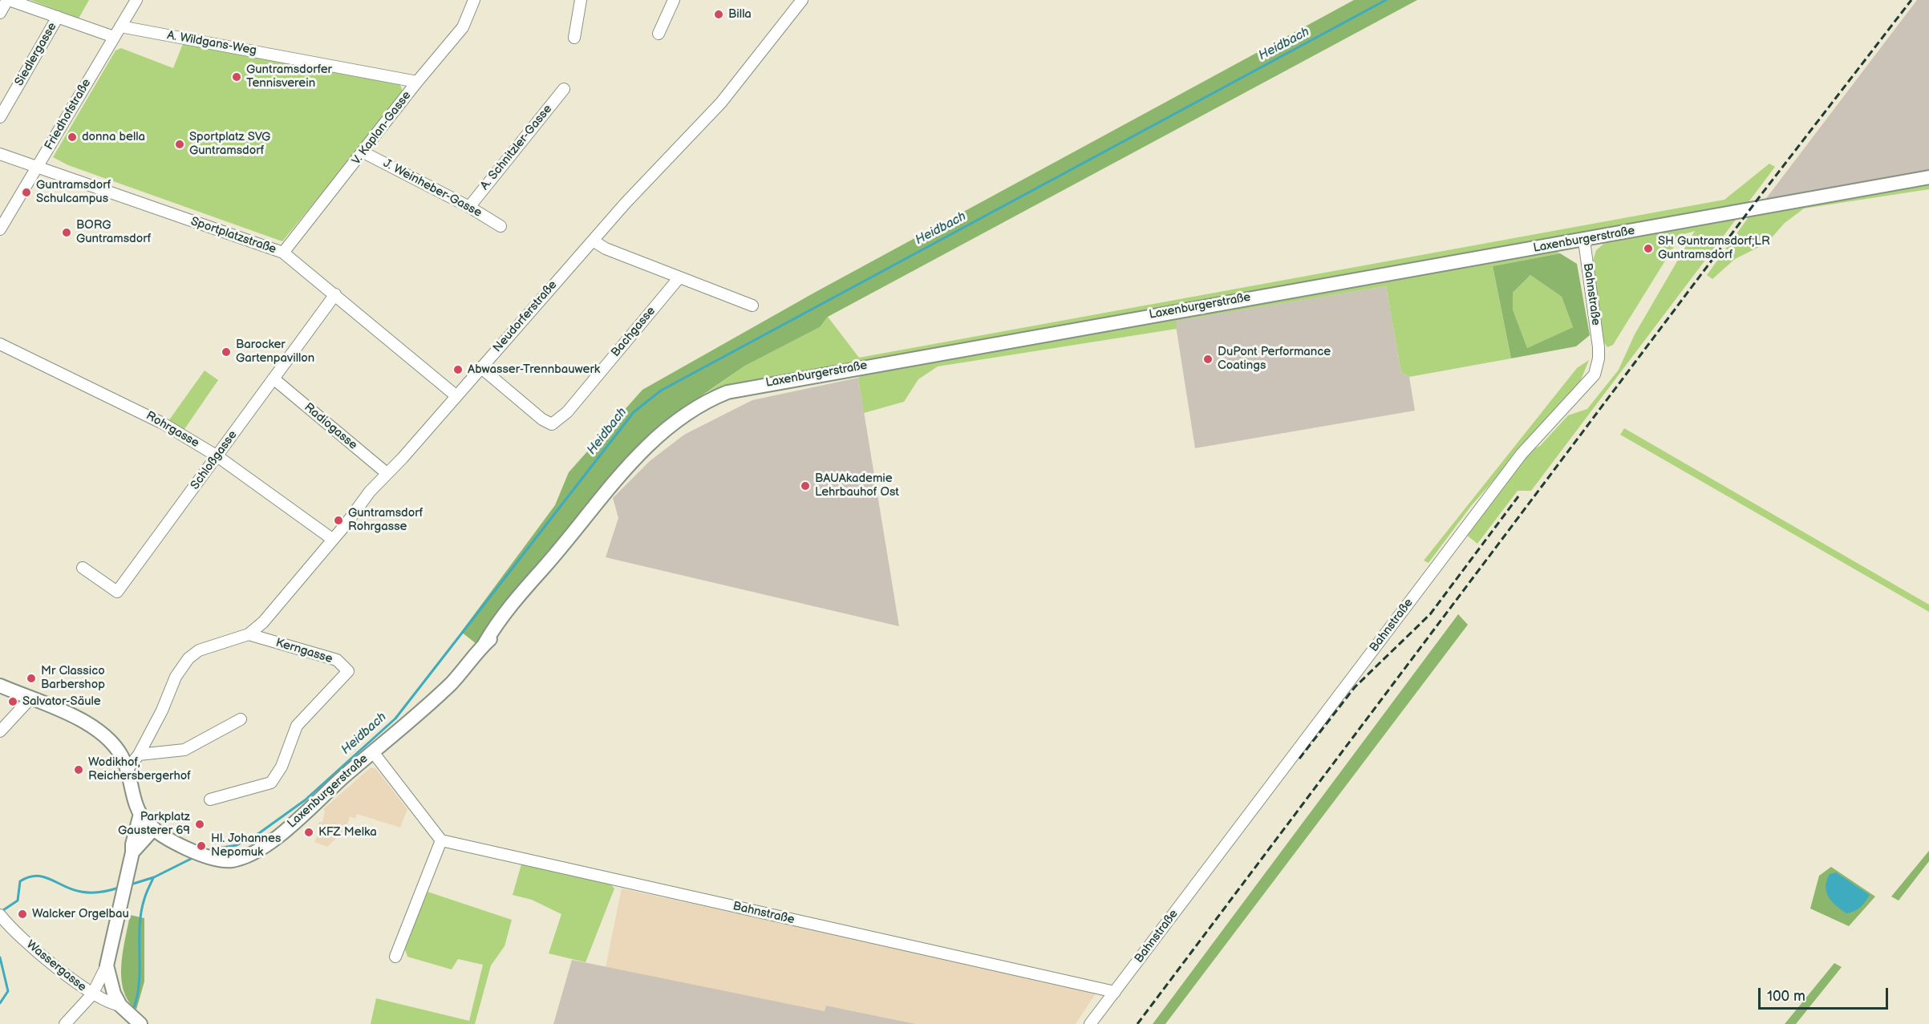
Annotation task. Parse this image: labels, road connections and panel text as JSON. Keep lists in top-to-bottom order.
{
  "streets": {
    "street": [
      "A. Wildgans-Weg",
      "Siedlergasse",
      "Friedhofstraße",
      "V. Kaplan-Gasse",
      "A. Schnitzler-Gasse",
      "J. Weinheber-Gasse",
      "Sportplatzstraße",
      "Laxenburgerstraße",
      "Bahnstraße",
      "Neudorferstraße",
      "Bachgasse",
      "Radiogasse",
      "Rohrgasse",
      "Schloßgasse",
      "Kerngasse",
      "Wassergasse"
    ]
  },
  "crossings": [
    ["A. Wildgans-Weg", "Friedhofstraße"],
    ["A. Wildgans-Weg", "V. Kaplan-Gasse"],
    ["Friedhofstraße", "Sportplatzstraße"],
    ["V. Kaplan-Gasse", "J. Weinheber-Gasse"],
    ["V. Kaplan-Gasse", "Sportplatzstraße"],
    ["A. Schnitzler-Gasse", "J. Weinheber-Gasse"],
    ["Sportplatzstraße", "Neudorferstraße"],
    ["Sportplatzstraße", "Schloßgasse"],
    ["Laxenburgerstraße", "Bahnstraße"],
    ["Neudorferstraße", "Bachgasse"],
    ["Neudorferstraße", "Radiogasse"],
    ["Neudorferstraße", "Rohrgasse"],
    ["Neudorferstraße", "Kerngasse"],
    ["Radiogasse", "Schloßgasse"],
    ["Rohrgasse", "Schloßgasse"]
  ],
  "water": ["Heidbach"],
  "places": [
    "Billa",
    "Guntramsdorfer Tennisverein",
    "donna bella",
    "Sportplatz SVG Guntramsdorf",
    "Guntramsdorf Schulcampus",
    "BORG Guntramsdorf",
    "SH Guntramsdorf;LR Guntramsdorf",
    "Barocker Gartenpavillon",
    "DuPont Performance Coatings",
    "Abwasser-Trennbauwerk",
    "BAUAkademie Lehrbauhof Ost",
    "Guntramsdorf Rohrgasse",
    "Mr Classico Barbershop",
    "Salvator-Säule",
    "Wodikhof, Reichersbergerhof",
    "Parkplatz Gausterer 69",
    "KFZ Melka",
    "Hl. Johannes Nepomuk",
    "Walcker Orgelbau"
  ],
  "scale_bar": "100 m"
}
